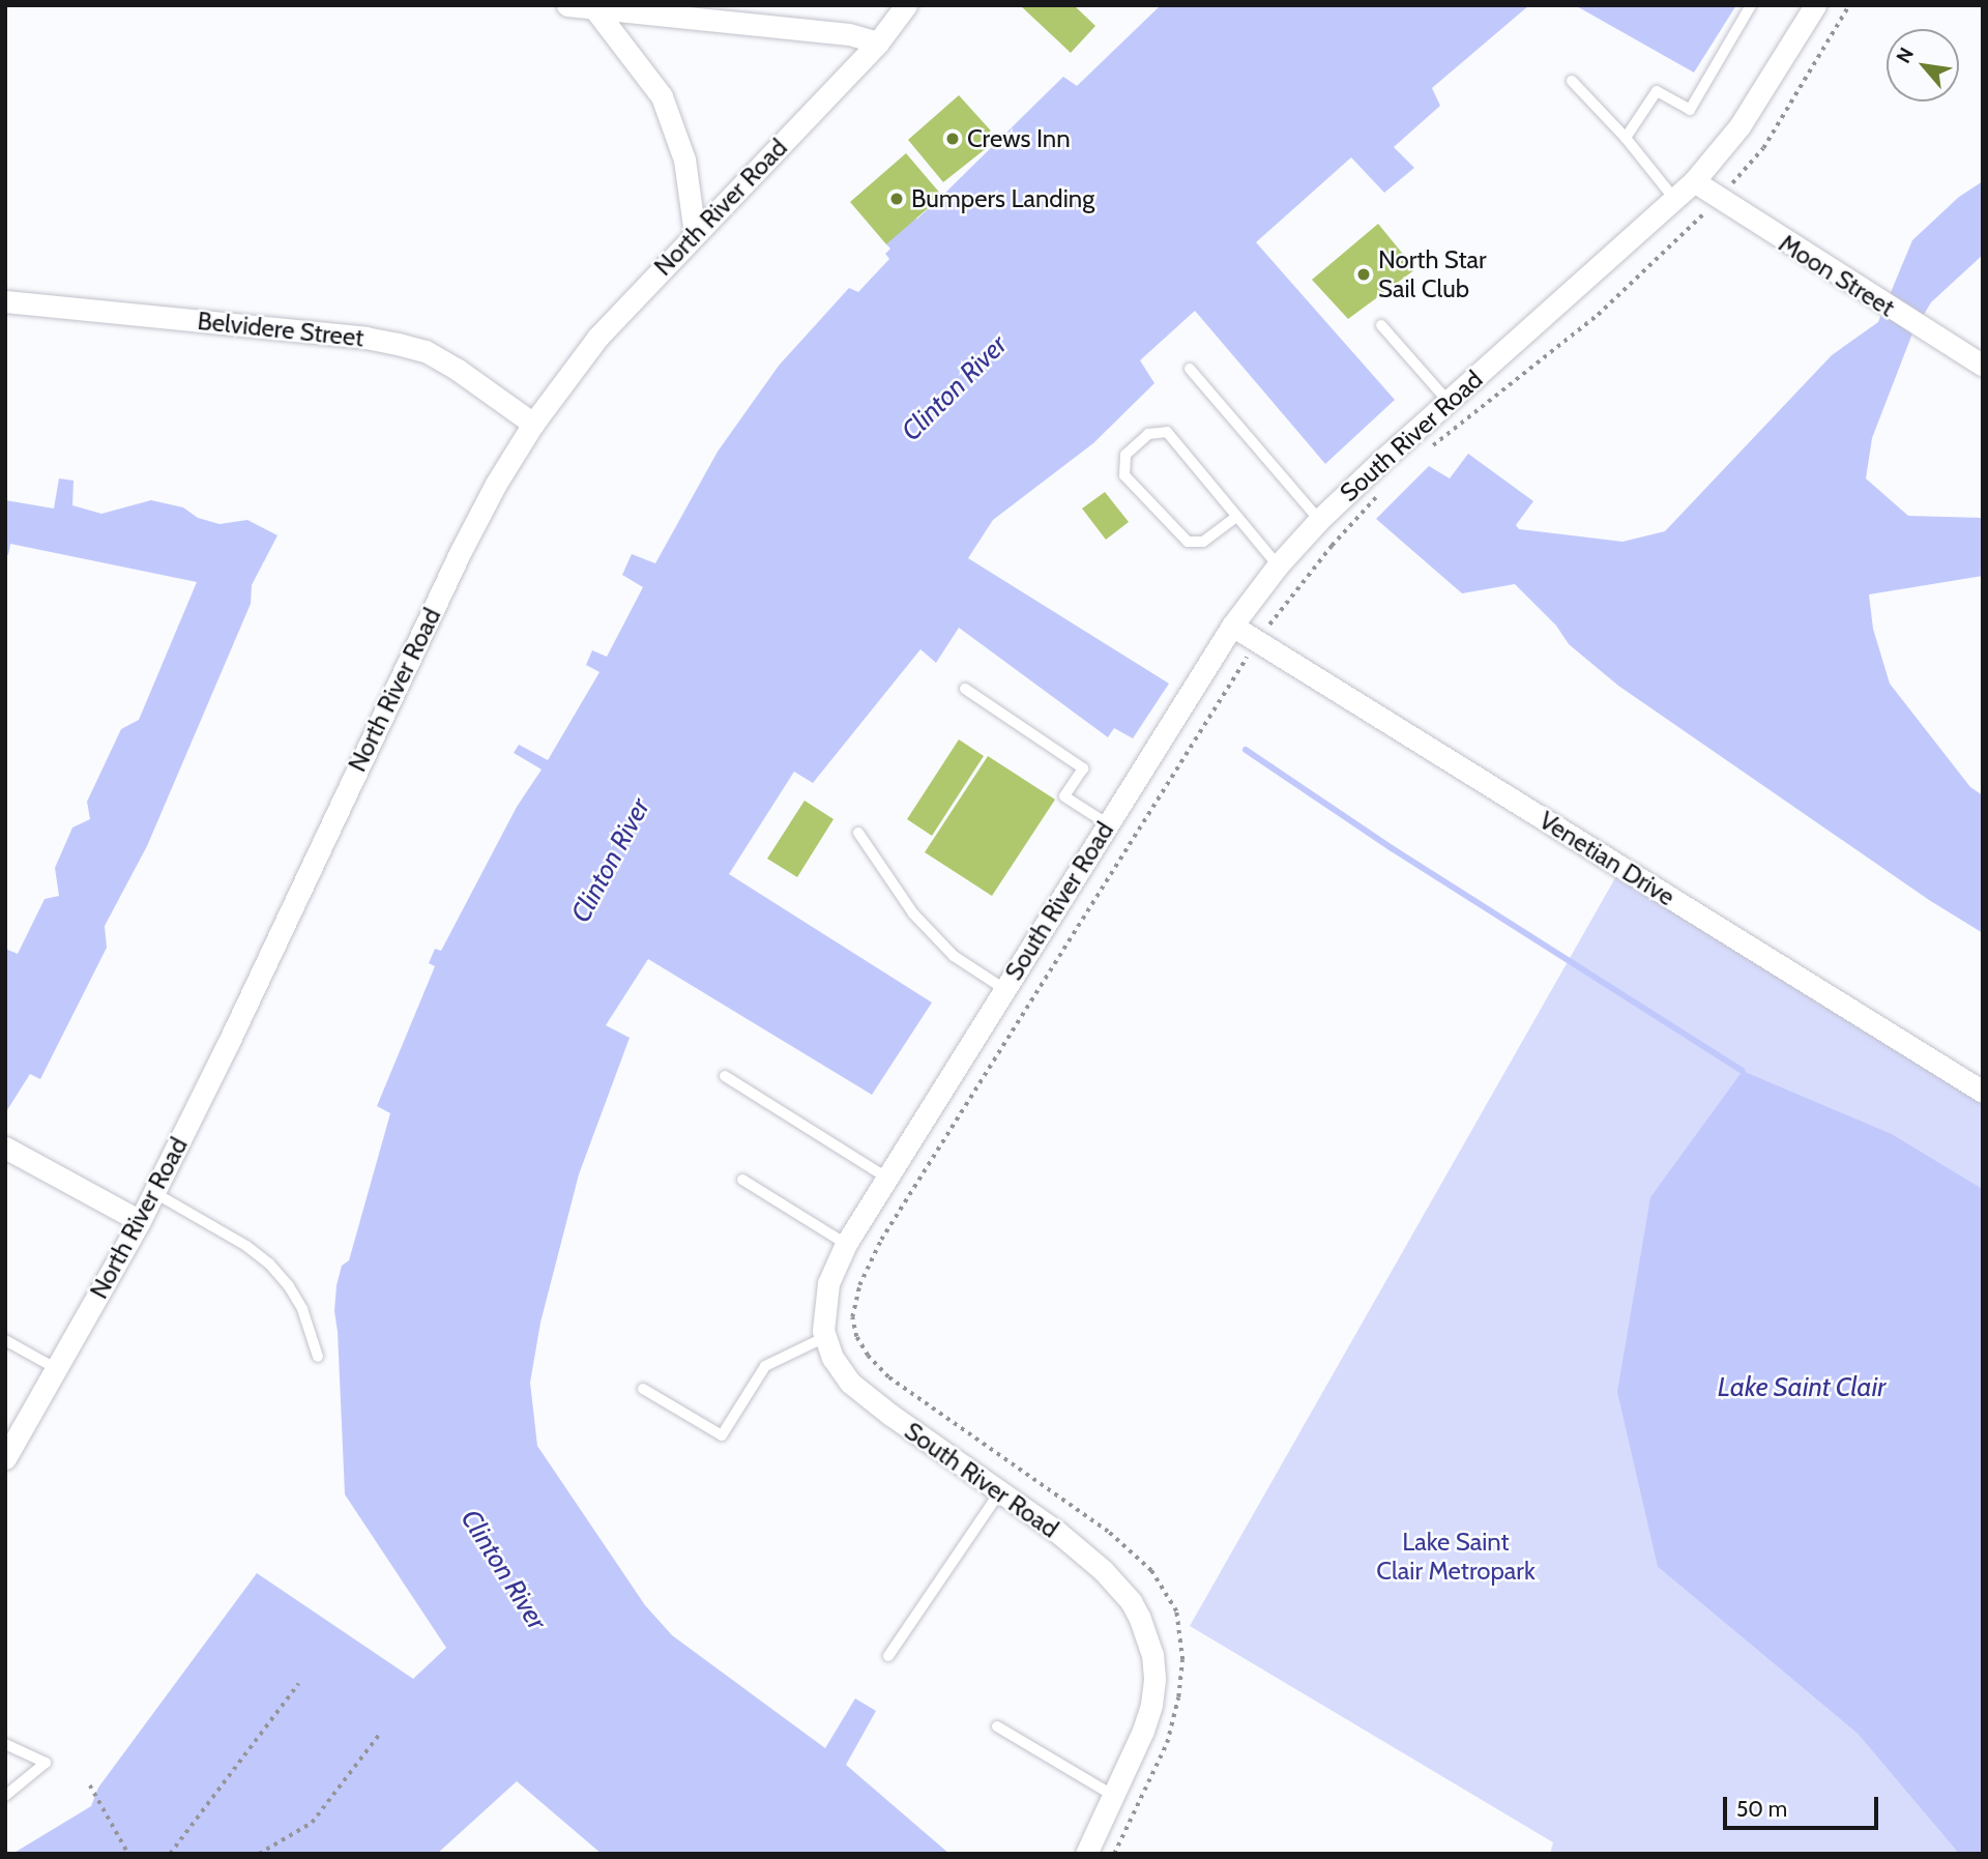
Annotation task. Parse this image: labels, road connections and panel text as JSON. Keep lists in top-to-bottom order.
{
  "streets": {
    "street": [
      "North River Road",
      "Moon Street",
      "Belvidere Street",
      "South River Road",
      "Venetian Drive"
    ]
  },
  "crossings": [
    ["North River Road", "Belvidere Street"],
    ["Moon Street", "South River Road"],
    ["South River Road", "Venetian Drive"]
  ],
  "water": ["Clinton River", "Lake Saint Clair"],
  "parks": ["Lake Saint Clair Metropark"],
  "places": ["Crews Inn", "Bumpers Landing", "North Star Sail Club"],
  "scale_bar": "50 m",
  "north": "top left"
}
